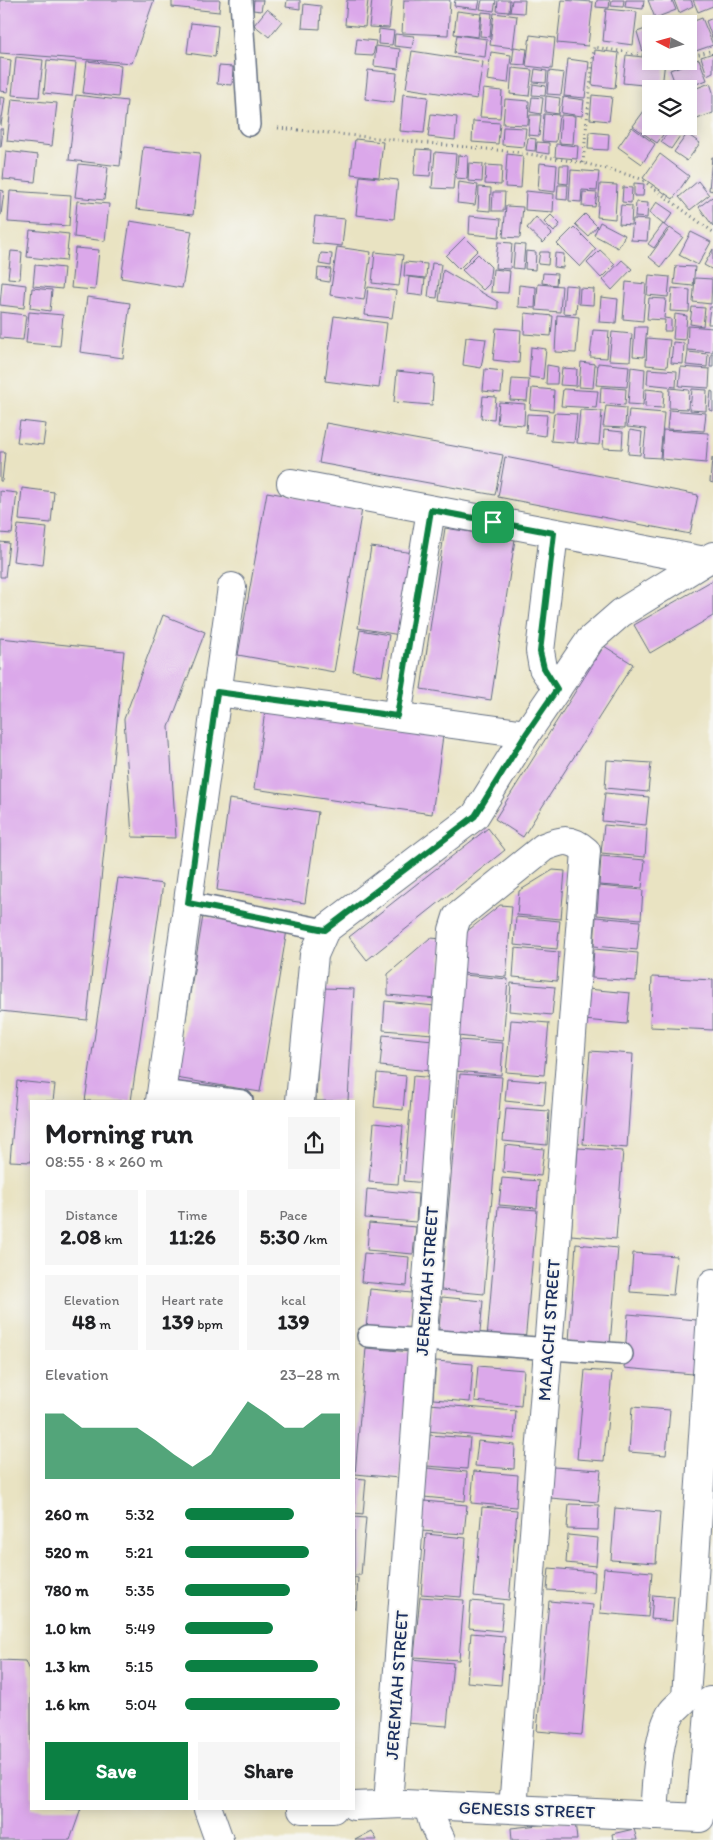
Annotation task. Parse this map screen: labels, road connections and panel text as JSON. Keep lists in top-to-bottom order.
{
  "streets": {
    "street": ["JEREMIAH STREET", "MALACHI STREET", "GENESIS STREET"]
  },
  "crossings": [
    ["JEREMIAH STREET", "MALACHI STREET"],
    ["JEREMIAH STREET", "GENESIS STREET"],
    ["MALACHI STREET", "GENESIS STREET"]
  ],
  "north": "left",
  "page": {
    "heading": ["Morning run", "08:55 · 8 × 260 m"],
    "stats": [
      ["Distance", "2.08 km"],
      ["Time", "11:26"],
      ["Pace", "5:30 /km"],
      ["Elevation", "48 m"],
      ["Heart rate", "139 bpm"],
      ["kcal", "139"]
    ],
    "chart": ["Elevation", "23–28 m"],
    "list": [
      {
        "name": "260 m",
        "note": "5:32"
      },
      {
        "name": "520 m",
        "note": "5:21"
      },
      {
        "name": "780 m",
        "note": "5:35"
      },
      {
        "name": "1.0 km",
        "note": "5:49"
      },
      {
        "name": "1.3 km",
        "note": "5:15"
      },
      {
        "name": "1.6 km",
        "note": "5:04"
      }
    ],
    "buttons": ["Save", "Share"]
  }
}
